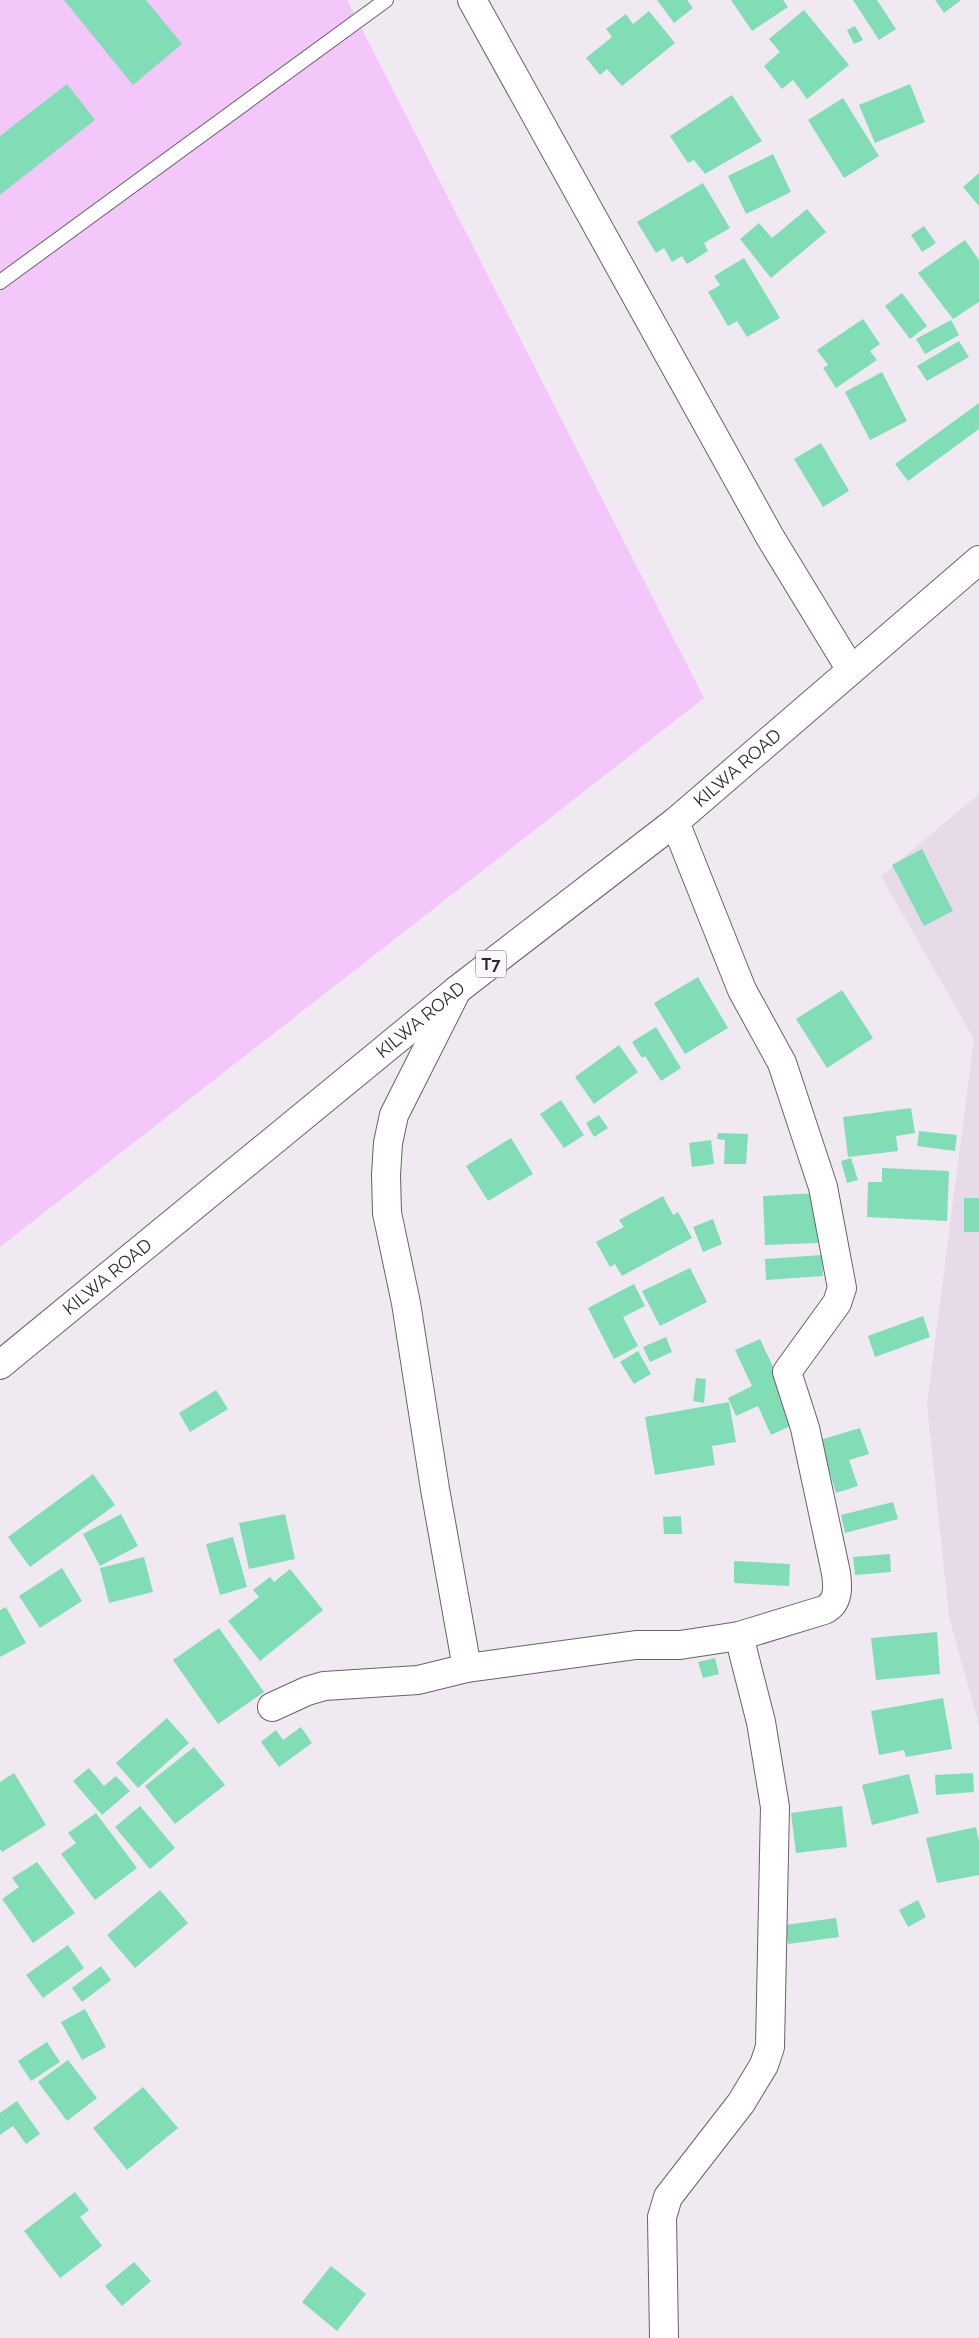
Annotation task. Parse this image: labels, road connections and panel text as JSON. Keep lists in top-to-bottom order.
{
  "streets": {
    "main road": ["KILWA ROAD", "T7"]
  }
}
